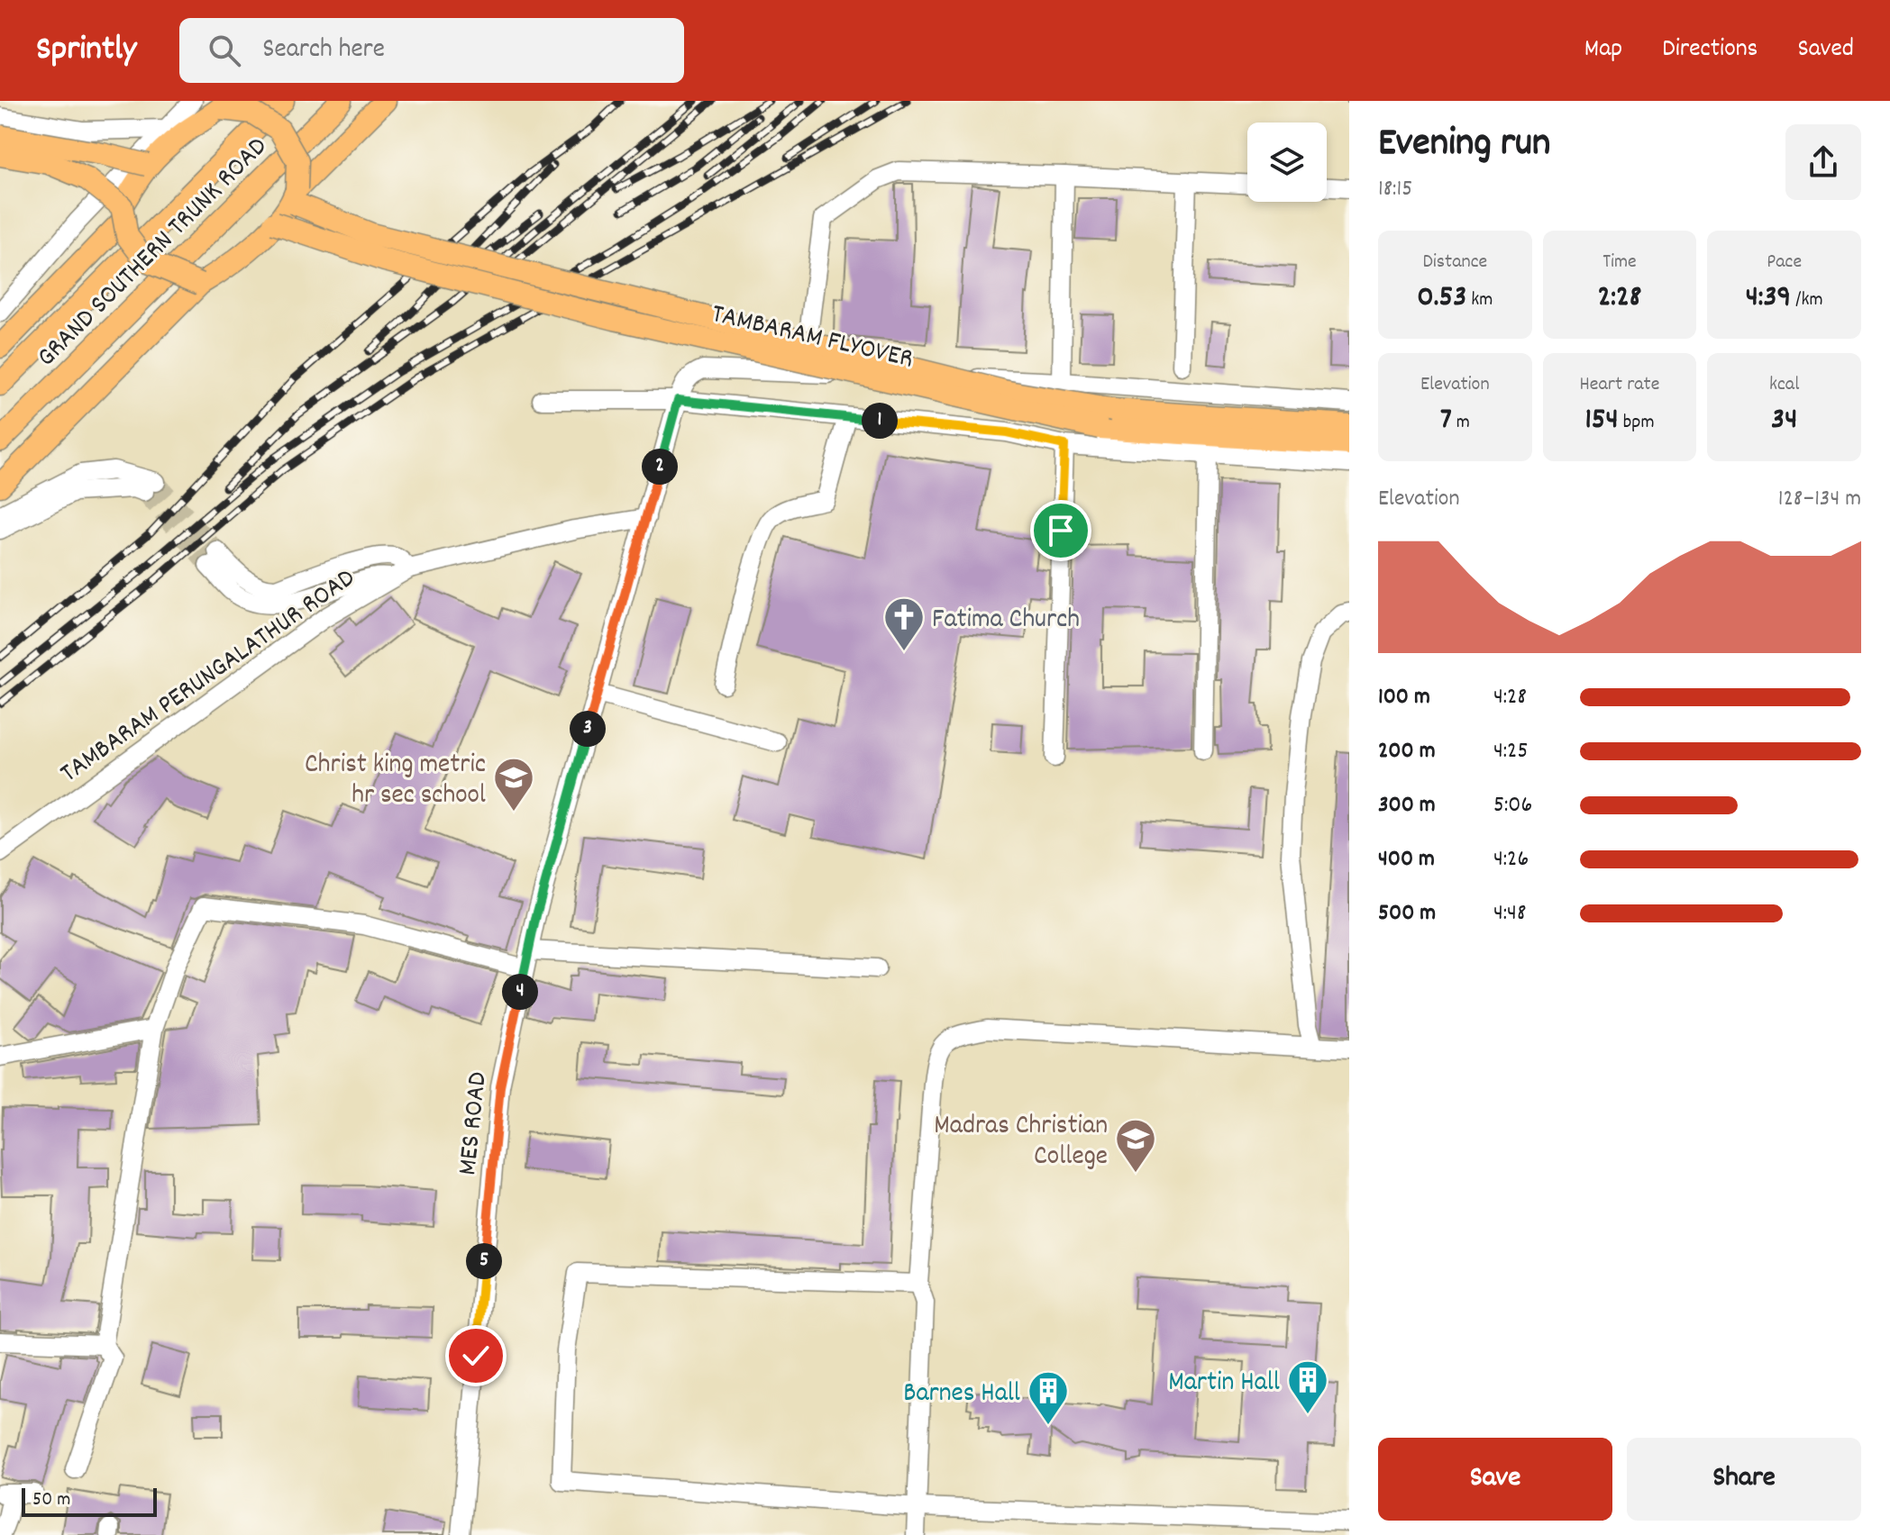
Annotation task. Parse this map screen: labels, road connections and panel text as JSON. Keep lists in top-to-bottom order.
{
  "streets": {
    "main road": ["GRAND SOUTHERN TRUNK ROAD", "TAMBARAM FLYOVER"],
    "street": ["TAMBARAM PERUNGALATHUR ROAD", "MES ROAD"]
  },
  "crossings": [
    ["TAMBARAM PERUNGALATHUR ROAD", "MES ROAD"]
  ],
  "places": {
    "church": ["Fatima Church"],
    "school or university": ["Christ king metric hr sec school", "Madras Christian College"],
    "building": ["Martin Hall", "Barnes Hall"]
  },
  "scale_bar": "50 m",
  "page": {
    "header": "Sprintly",
    "search": "Search here",
    "nav": ["Map", "Directions", "Saved"],
    "heading": ["Evening run", "18:15"],
    "stats": [
      ["Distance", "0.53 km"],
      ["Time", "2:28"],
      ["Pace", "4:39 /km"],
      ["Elevation", "7 m"],
      ["Heart rate", "154 bpm"],
      ["kcal", "34"]
    ],
    "pins": [
      "1",
      "2",
      "3",
      "4",
      "5"
    ],
    "chart": ["Elevation", "128–134 m"],
    "list": [
      {
        "name": "100 m",
        "note": "4:28"
      },
      {
        "name": "200 m",
        "note": "4:25"
      },
      {
        "name": "300 m",
        "note": "5:06"
      },
      {
        "name": "400 m",
        "note": "4:26"
      },
      {
        "name": "500 m",
        "note": "4:48"
      }
    ],
    "buttons": ["Save", "Share"],
    "scale": "50 m"
  }
}
